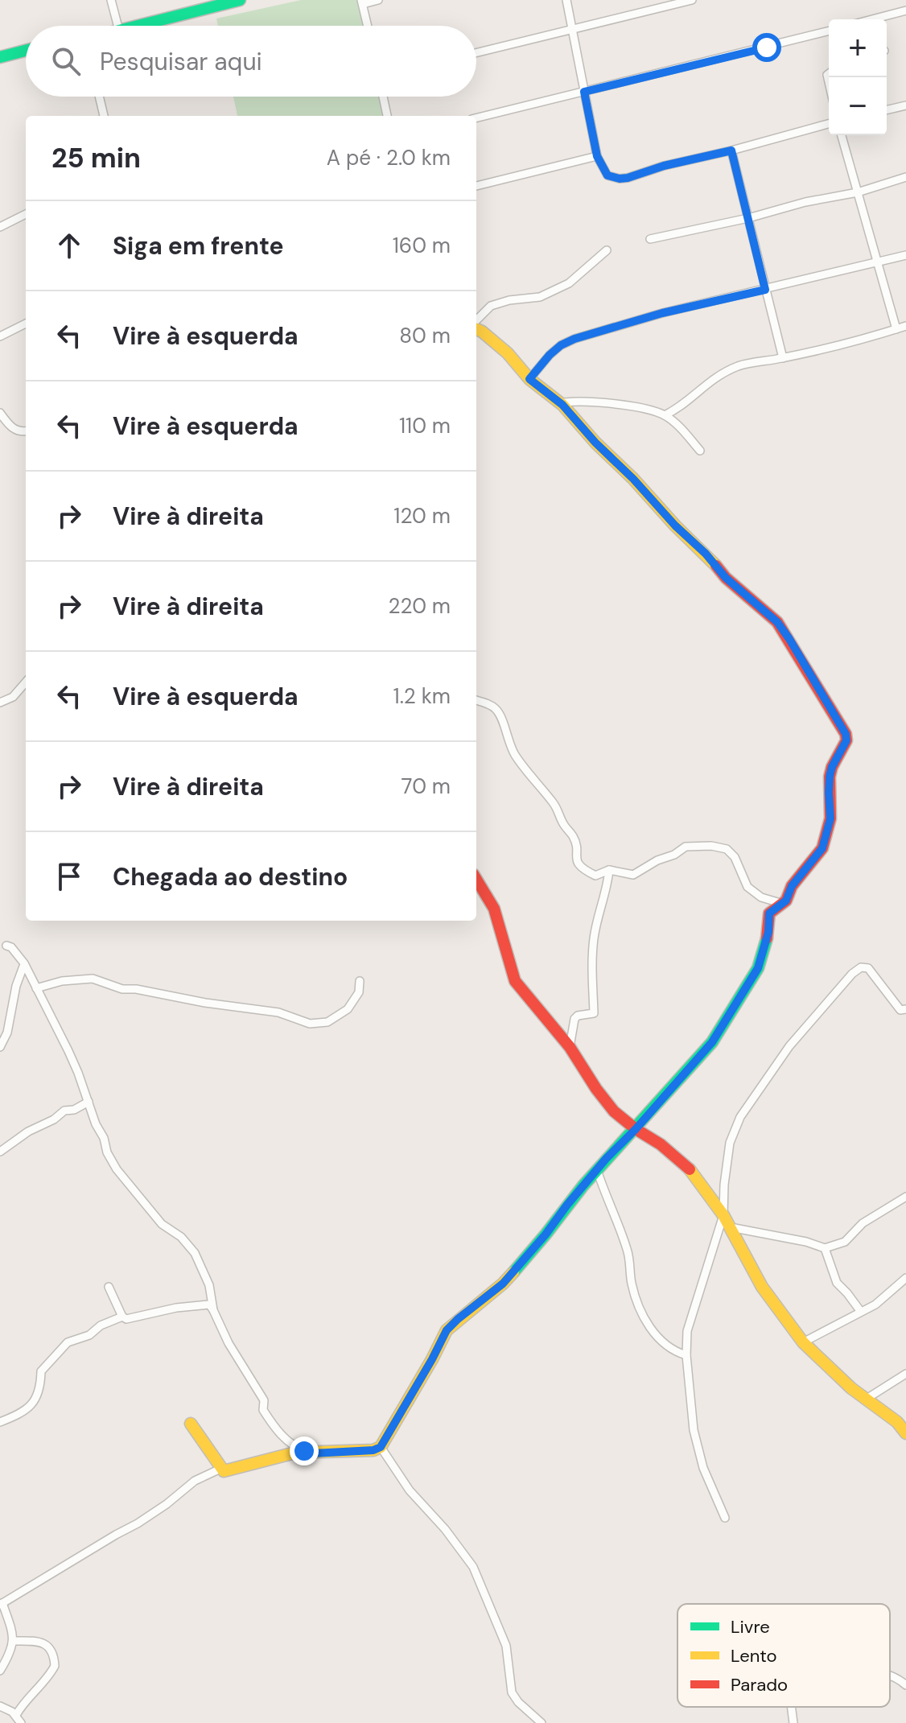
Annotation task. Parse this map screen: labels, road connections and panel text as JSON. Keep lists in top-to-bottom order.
{
  "legend": ["Livre", "Lento", "Parado"],
  "page": {
    "map_buttons": ["+", "−"],
    "search": "Pesquisar aqui",
    "heading": ["25 min", "A pé · 2.0 km"],
    "list": [
      ["Siga em frente", "160 m"],
      ["Vire à esquerda", "80 m"],
      ["Vire à esquerda", "110 m"],
      ["Vire à direita", "120 m"],
      ["Vire à direita", "220 m"],
      ["Vire à esquerda", "1.2 km"],
      ["Vire à direita", "70 m"],
      "Chegada ao destino"
    ]
  }
}
